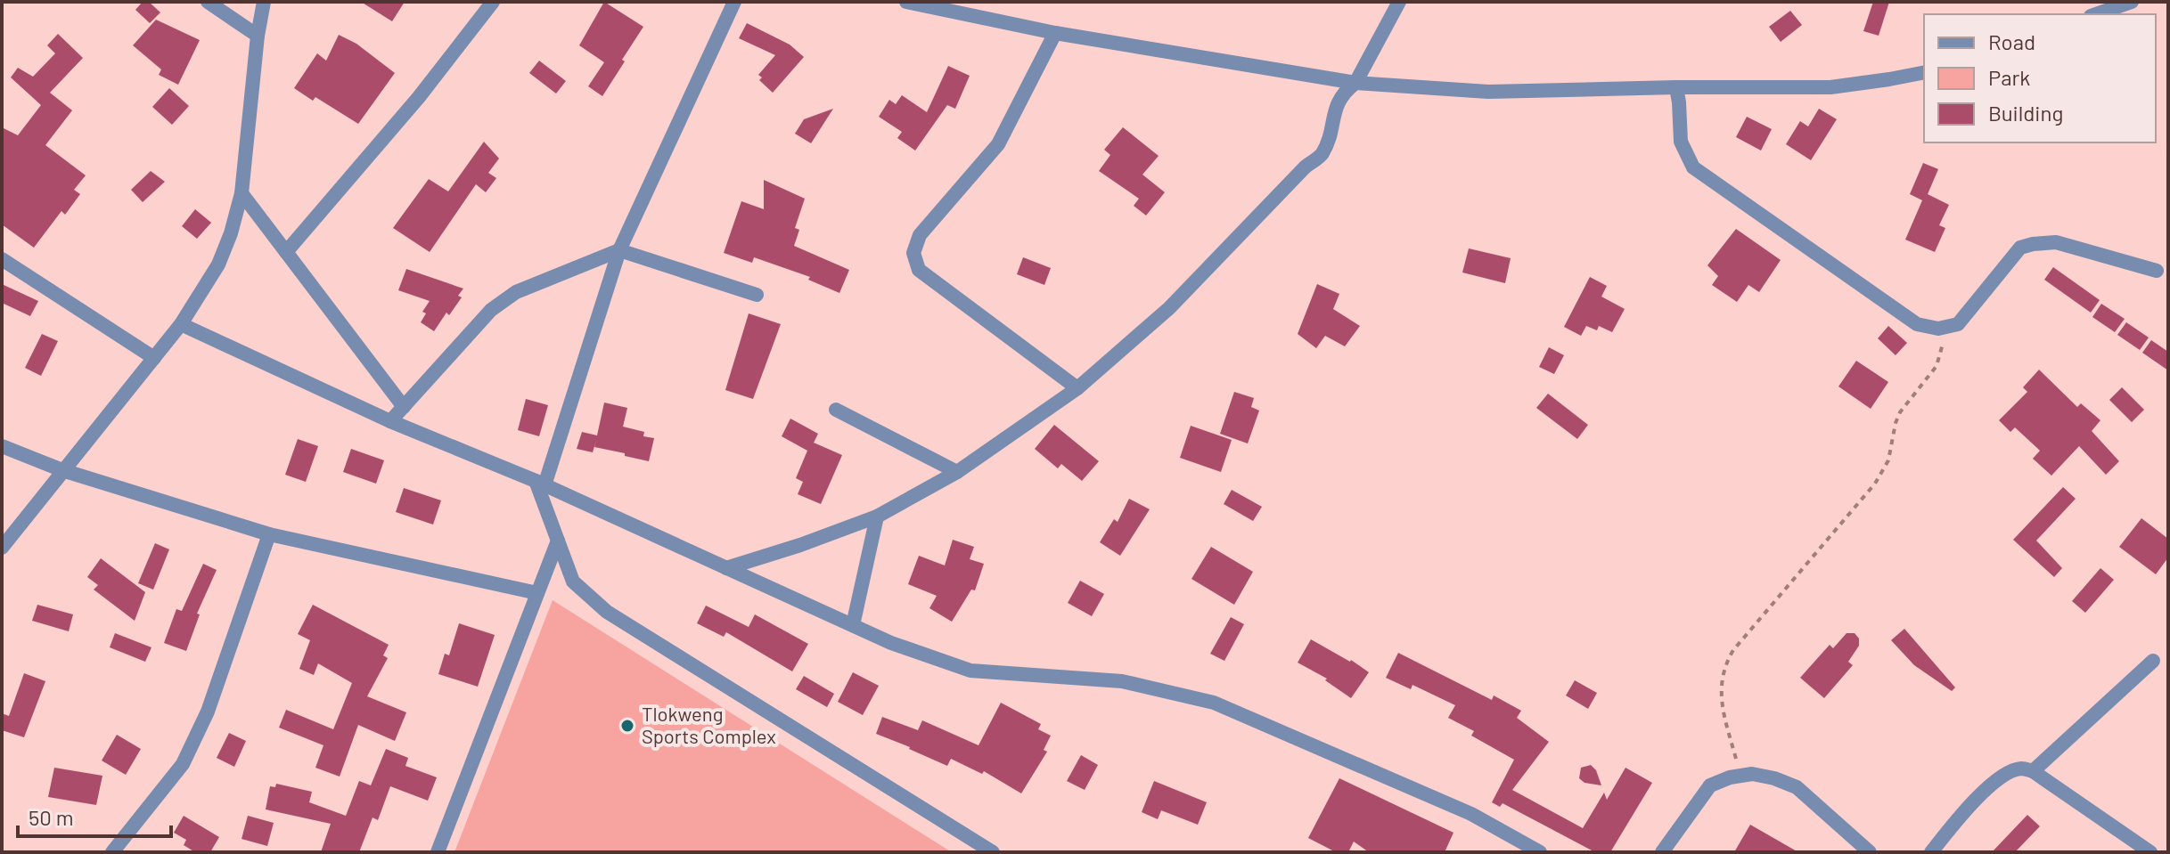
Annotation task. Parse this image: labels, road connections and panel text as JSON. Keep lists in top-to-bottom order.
{
  "places": ["Tlokweng Sports Complex"],
  "legend": ["Road", "Park", "Building"],
  "scale_bar": "50 m"
}
